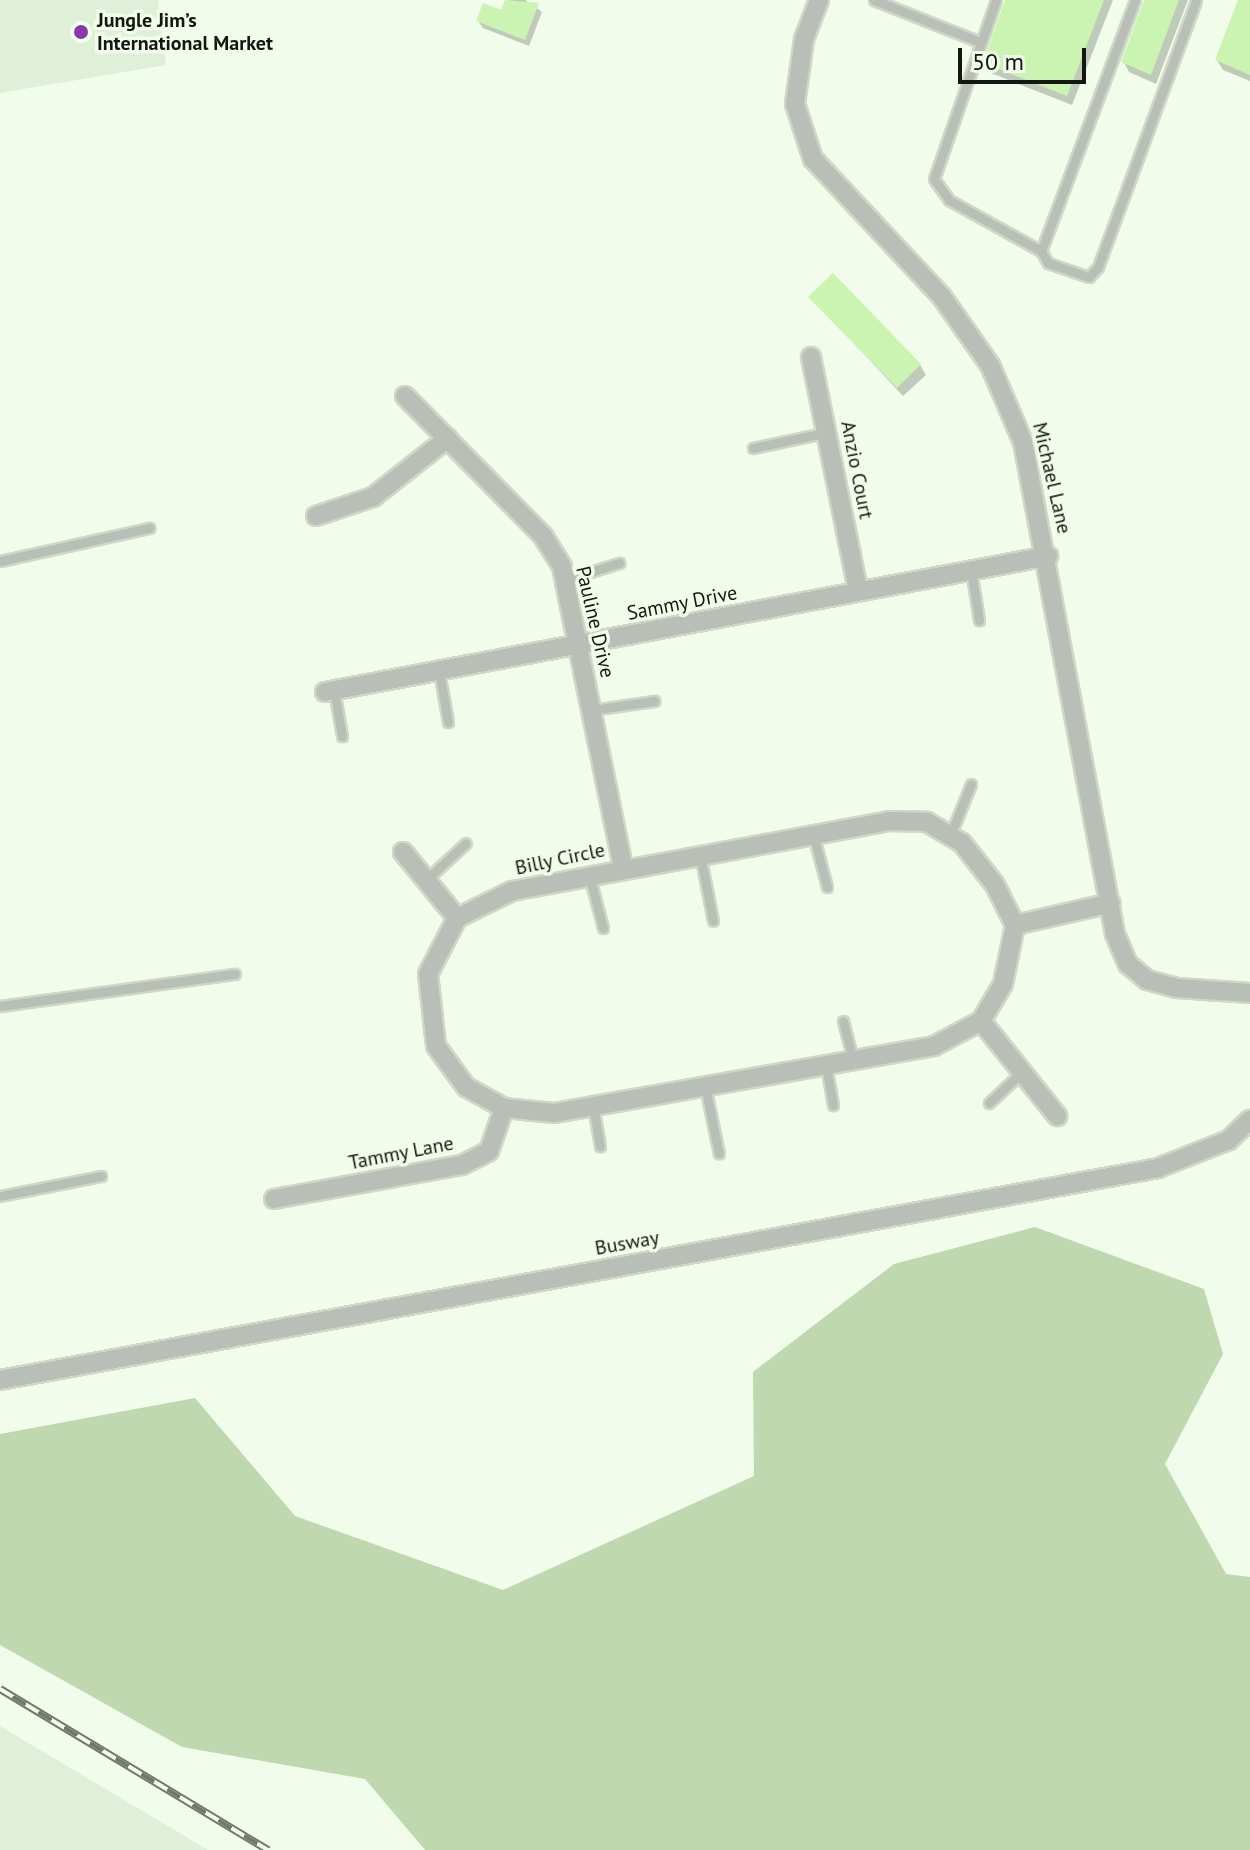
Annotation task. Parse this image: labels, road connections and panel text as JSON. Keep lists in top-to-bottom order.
{
  "streets": {
    "street": [
      "Anzio Court",
      "Michael Lane",
      "Sammy Drive",
      "Pauline Drive",
      "Billy Circle",
      "Tammy Lane",
      "Busway"
    ]
  },
  "crossings": [
    ["Anzio Court", "Sammy Drive"],
    ["Michael Lane", "Sammy Drive"],
    ["Sammy Drive", "Pauline Drive"],
    ["Pauline Drive", "Billy Circle"]
  ],
  "places": ["Jungle Jim’s International Market"],
  "scale_bar": "50 m"
}
